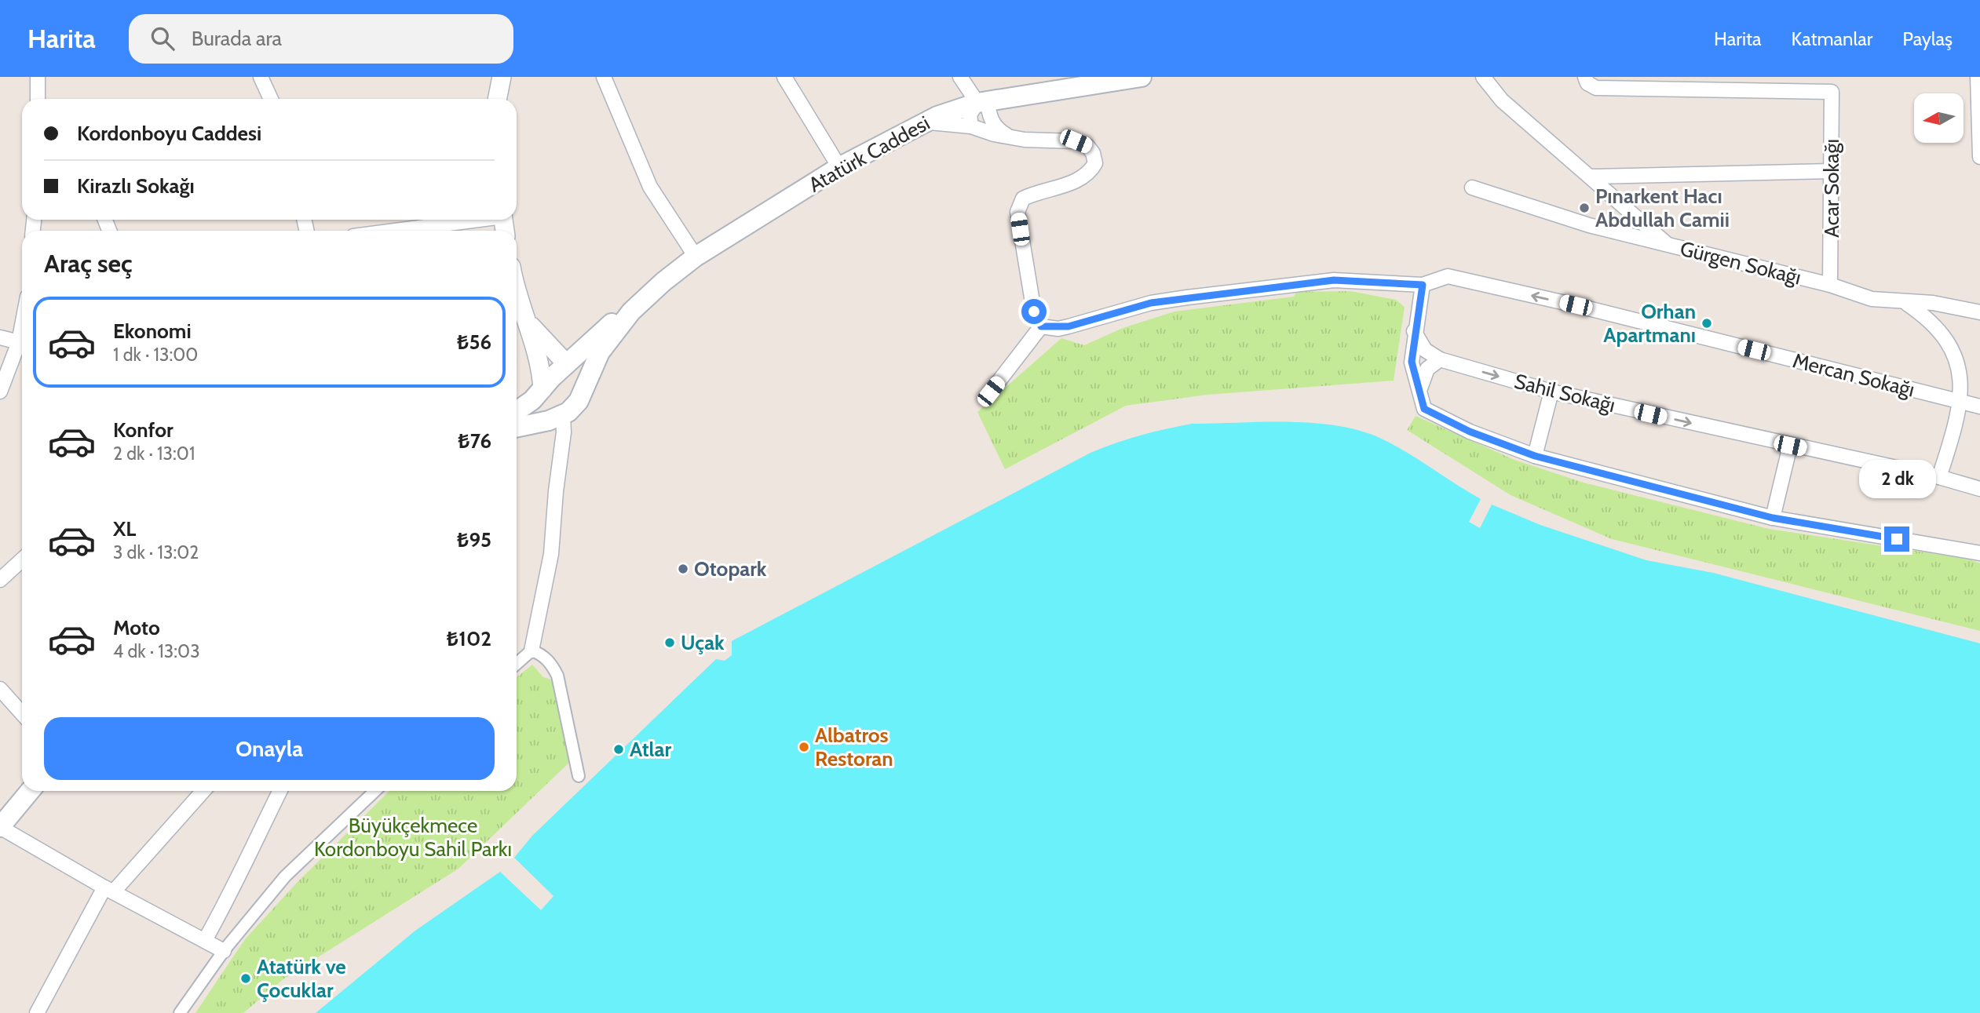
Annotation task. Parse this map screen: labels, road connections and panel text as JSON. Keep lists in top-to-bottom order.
{
  "streets": {
    "main road": ["Atatürk Caddesi"],
    "street": [
      "Acar Sokağı",
      "Gürgen Sokağı",
      "Mercan Sokağı",
      "Sahil Sokağı"
    ]
  },
  "crossings": [
    ["Acar Sokağı", "Gürgen Sokağı"]
  ],
  "one_way": ["Mercan Sokağı"],
  "parks": ["Büyükçekmece Kordonboyu Sahil Parkı"],
  "places": [
    "Pınarkent Hacı Abdullah Camii",
    "Orhan Apartmanı",
    "Otopark",
    "Uçak",
    "Albatros Restoran",
    "Atlar",
    "Atatürk ve Çocuklar"
  ],
  "north": "left",
  "page": {
    "header": "Harita",
    "search": "Burada ara",
    "nav": ["Harita", "Katmanlar", "Paylaş"],
    "banner": ["Kordonboyu Caddesi", "Kirazlı Sokağı"],
    "heading": "Araç seç",
    "list": [
      {
        "name": "Ekonomi",
        "note": "1 dk · 13:00",
        "value": "₺56"
      },
      {
        "name": "Konfor",
        "note": "2 dk · 13:01",
        "value": "₺76"
      },
      {
        "name": "XL",
        "note": "3 dk · 13:02",
        "value": "₺95"
      },
      {
        "name": "Moto",
        "note": "4 dk · 13:03",
        "value": "₺102"
      }
    ],
    "bubble": "2 dk",
    "buttons": "Onayla"
  }
}
